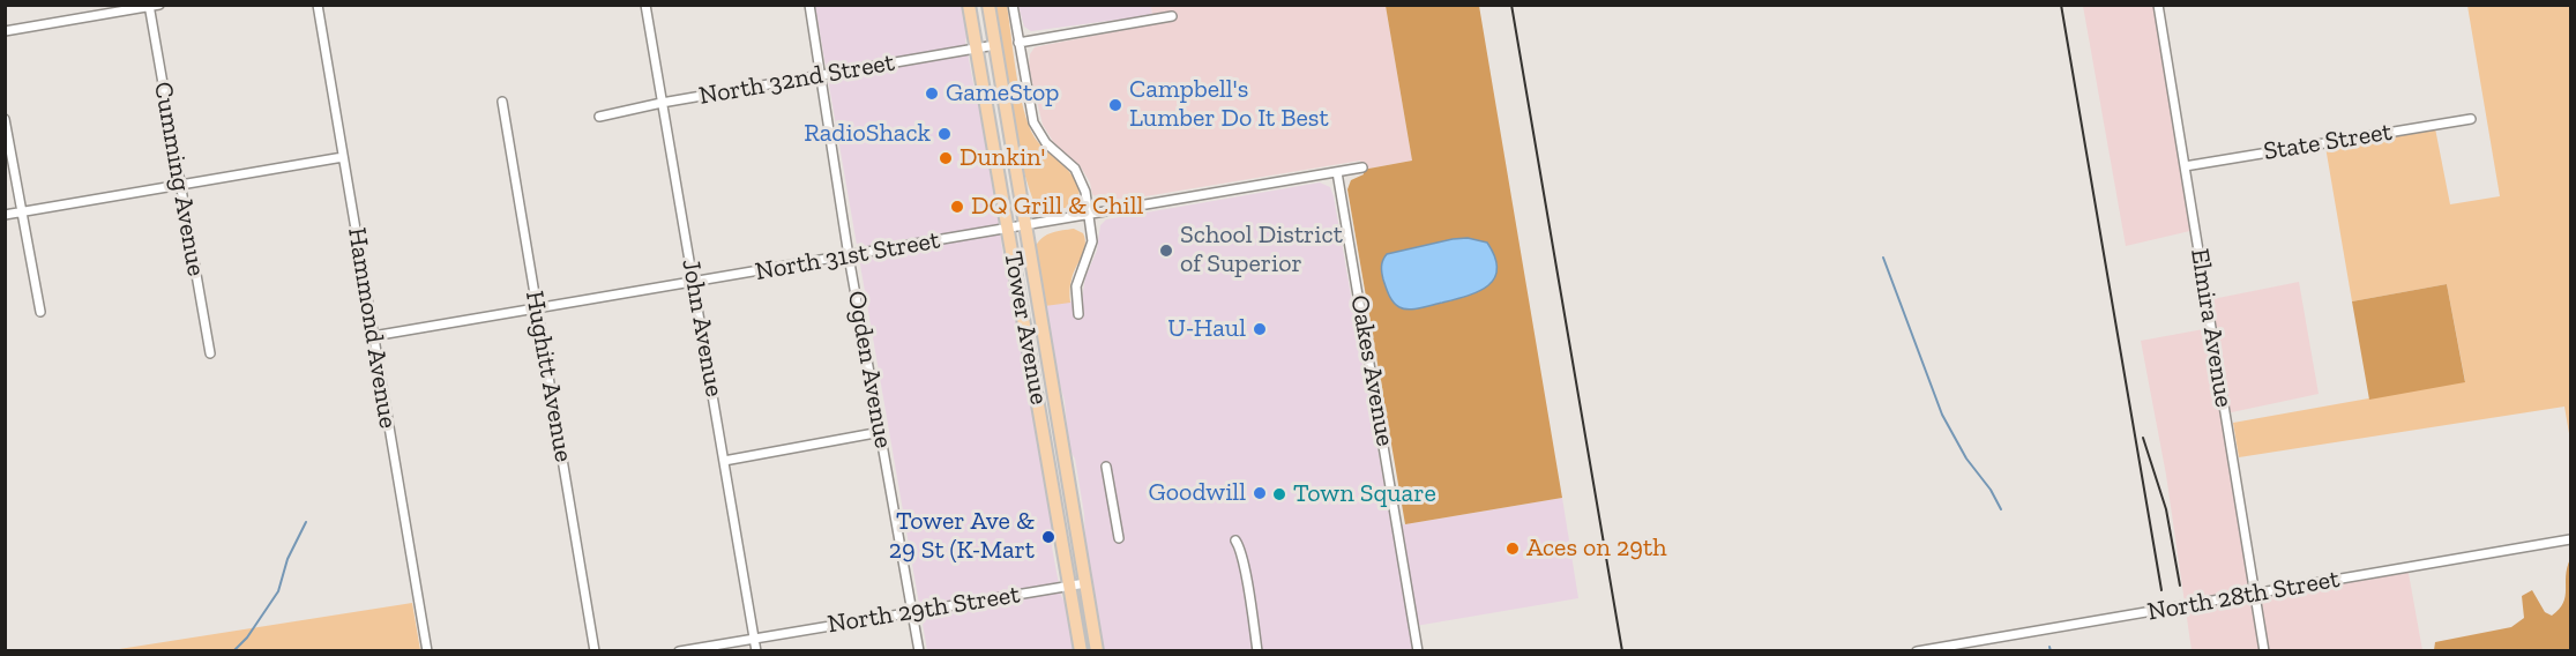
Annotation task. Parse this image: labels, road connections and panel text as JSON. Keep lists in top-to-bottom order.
{
  "streets": {
    "main road": ["Tower Avenue"],
    "street": [
      "North 32nd Street",
      "State Street",
      "Cumming Avenue",
      "North 31st Street",
      "Hammond Avenue",
      "John Avenue",
      "Elmira Avenue",
      "Ogden Avenue",
      "Oakes Avenue",
      "Hughitt Avenue",
      "North 28th Street",
      "North 29th Street"
    ]
  },
  "crossings": [
    ["North 32nd Street", "John Avenue"],
    ["North 32nd Street", "Tower Avenue"],
    ["North 32nd Street", "Ogden Avenue"],
    ["State Street", "Elmira Avenue"],
    ["North 31st Street", "Hammond Avenue"],
    ["North 31st Street", "John Avenue"],
    ["North 31st Street", "Tower Avenue"],
    ["North 31st Street", "Ogden Avenue"],
    ["North 31st Street", "Oakes Avenue"],
    ["North 31st Street", "Hughitt Avenue"],
    ["John Avenue", "North 29th Street"],
    ["Tower Avenue", "North 29th Street"],
    ["Elmira Avenue", "North 28th Street"],
    ["Ogden Avenue", "North 29th Street"]
  ],
  "places": [
    "GameStop",
    "Campbell's Lumber Do It Best",
    "RadioShack",
    "Dunkin'",
    "DQ Grill & Chill",
    "School District of Superior",
    "U-Haul",
    "Goodwill",
    "Town Square",
    "Tower Ave & 29 St (K-Mart",
    "Aces on 29th"
  ]
}
